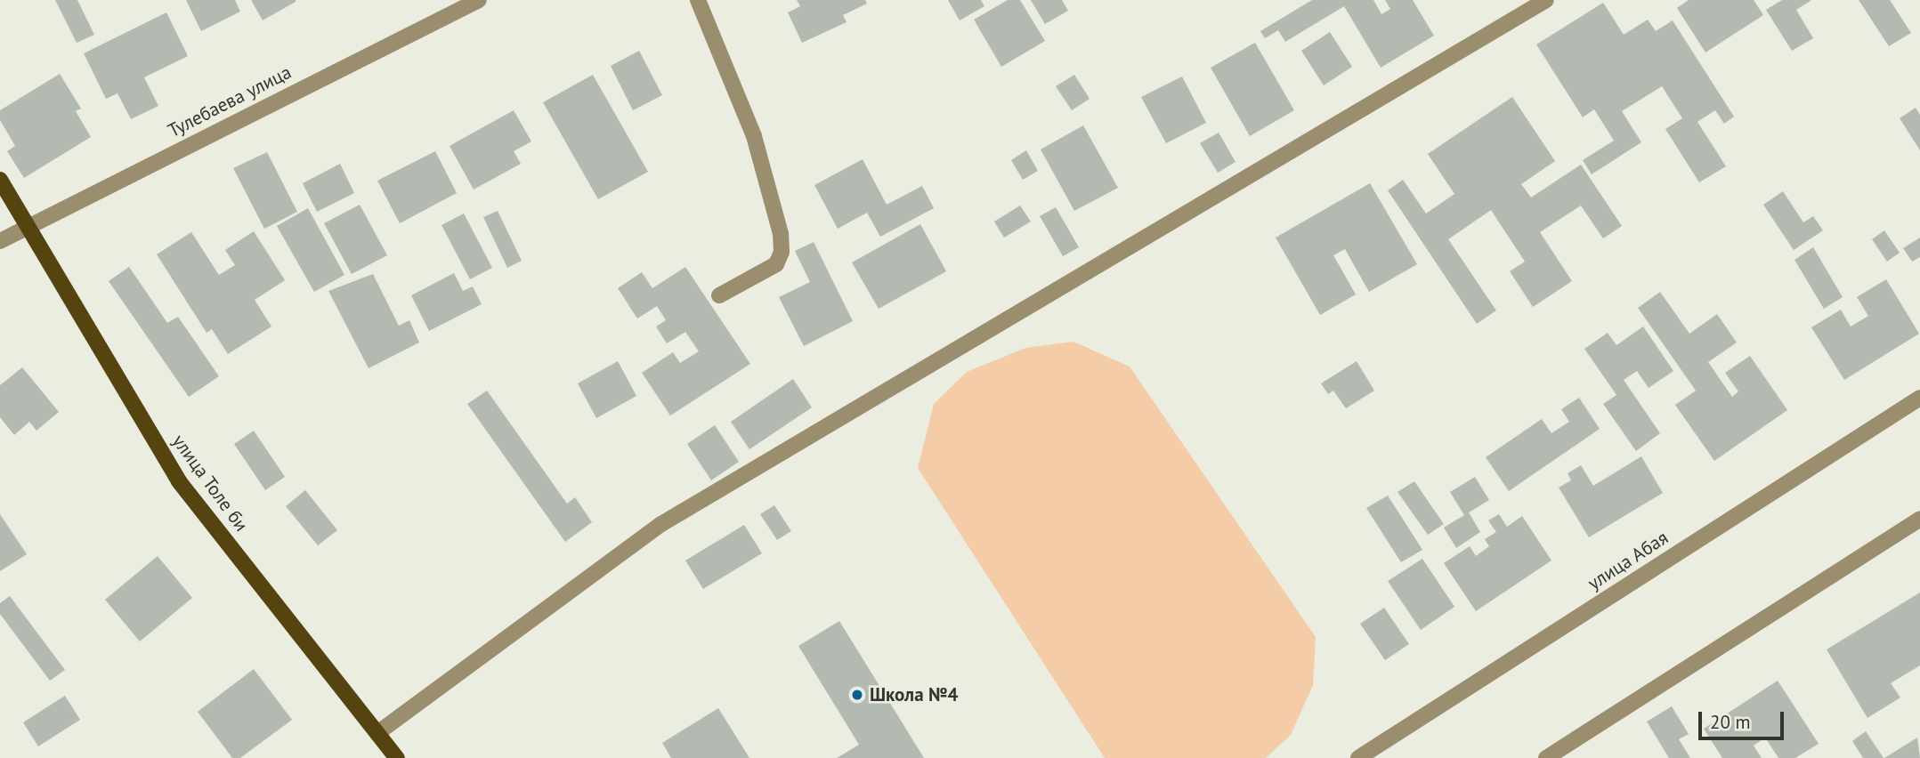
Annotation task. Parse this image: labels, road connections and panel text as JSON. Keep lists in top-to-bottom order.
{
  "streets": {
    "main road": ["улица Толе би"],
    "street": ["Тулебаева улица", "улица Абая"]
  },
  "crossings": [
    ["Тулебаева улица", "улица Толе би"]
  ],
  "places": ["Школа №4"],
  "scale_bar": "20 m"
}
